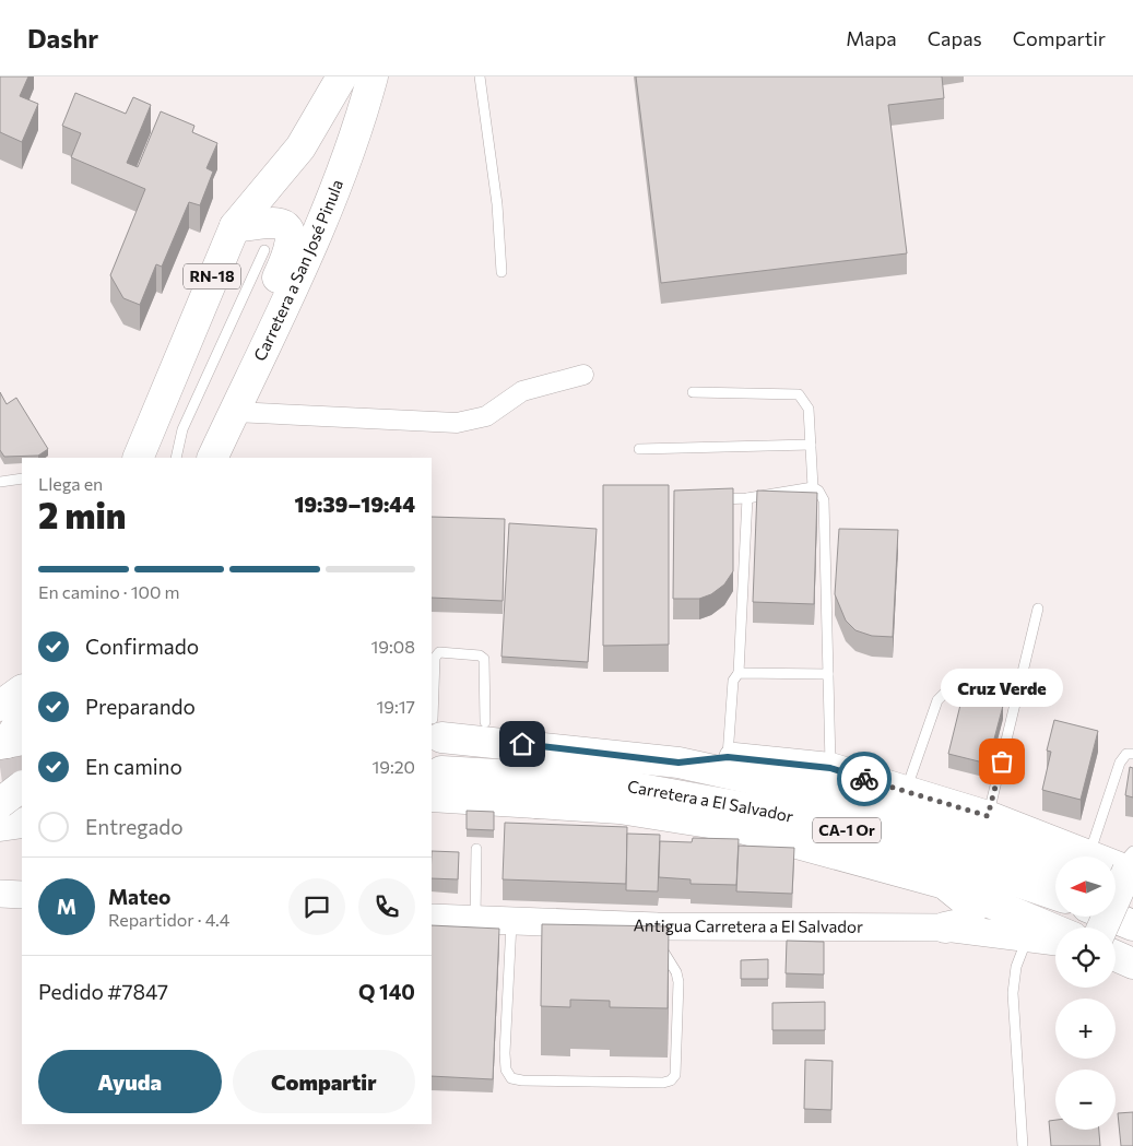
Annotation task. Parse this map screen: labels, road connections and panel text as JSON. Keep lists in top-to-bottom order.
{
  "streets": {
    "main road": [
      "Carretera a San José Pinula",
      "RN-18",
      "Carretera a El Salvador",
      "CA-1 Or"
    ],
    "street": ["Antigua Carretera a El Salvador"]
  },
  "places": ["Cruz Verde"],
  "north": "left",
  "page": {
    "header": "Dashr",
    "nav": ["Mapa", "Capas", "Compartir"],
    "heading": ["2 min", "Llega en", "19:39–19:44"],
    "panel": [
      "Mateo",
      "Repartidor · 4.4",
      "Pedido #7847",
      "Q 140"
    ],
    "bar": "En camino · 100 m",
    "list": [
      ["Confirmado", "19:08"],
      ["Preparando", "19:17"],
      ["En camino", "19:20"],
      "Entregado"
    ],
    "bubble": "Cruz Verde",
    "map_buttons": ["+", "−"],
    "round": "M",
    "buttons": ["Ayuda", "Compartir"]
  }
}
